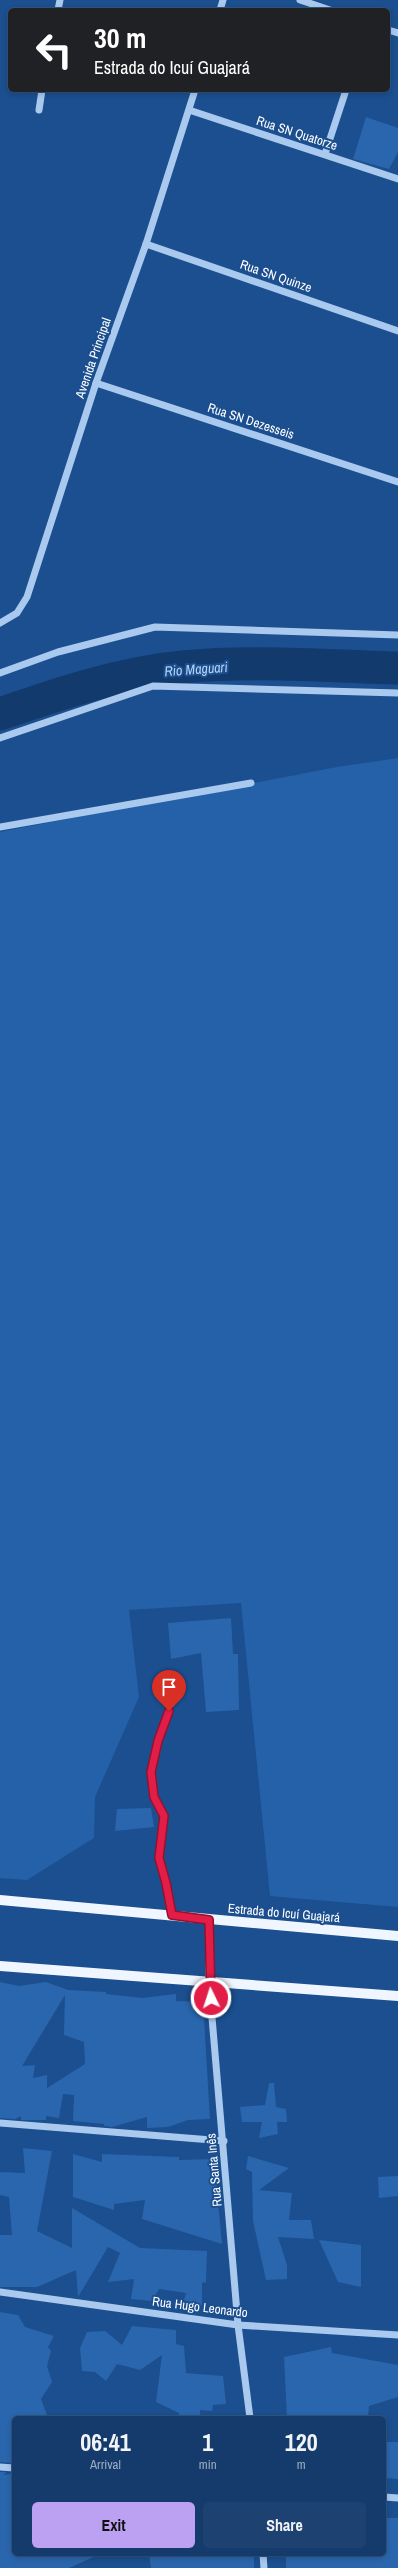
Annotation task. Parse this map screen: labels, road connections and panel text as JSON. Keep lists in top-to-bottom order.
{
  "streets": {
    "main road": ["Estrada do Icuí Guajará"],
    "street": [
      "Rua SN Quatorze",
      "Rua SN Quinze",
      "Avenida Principal",
      "Rua SN Dezesseis",
      "Rua Santa Inês",
      "Rua Hugo Leonardo"
    ]
  },
  "crossings": [
    ["Rua SN Quatorze", "Avenida Principal"],
    ["Rua SN Quinze", "Avenida Principal"],
    ["Avenida Principal", "Rua SN Dezesseis"],
    ["Estrada do Icuí Guajará", "Rua Santa Inês"],
    ["Rua Santa Inês", "Rua Hugo Leonardo"]
  ],
  "water": ["Rio Maguari"],
  "page": {
    "turn": ["30 m", "Estrada do Icuí Guajará"],
    "eta": [
      "06:41",
      "Arrival",
      "1",
      "min",
      "120",
      "m"
    ],
    "buttons": ["Exit", "Share"]
  }
}
